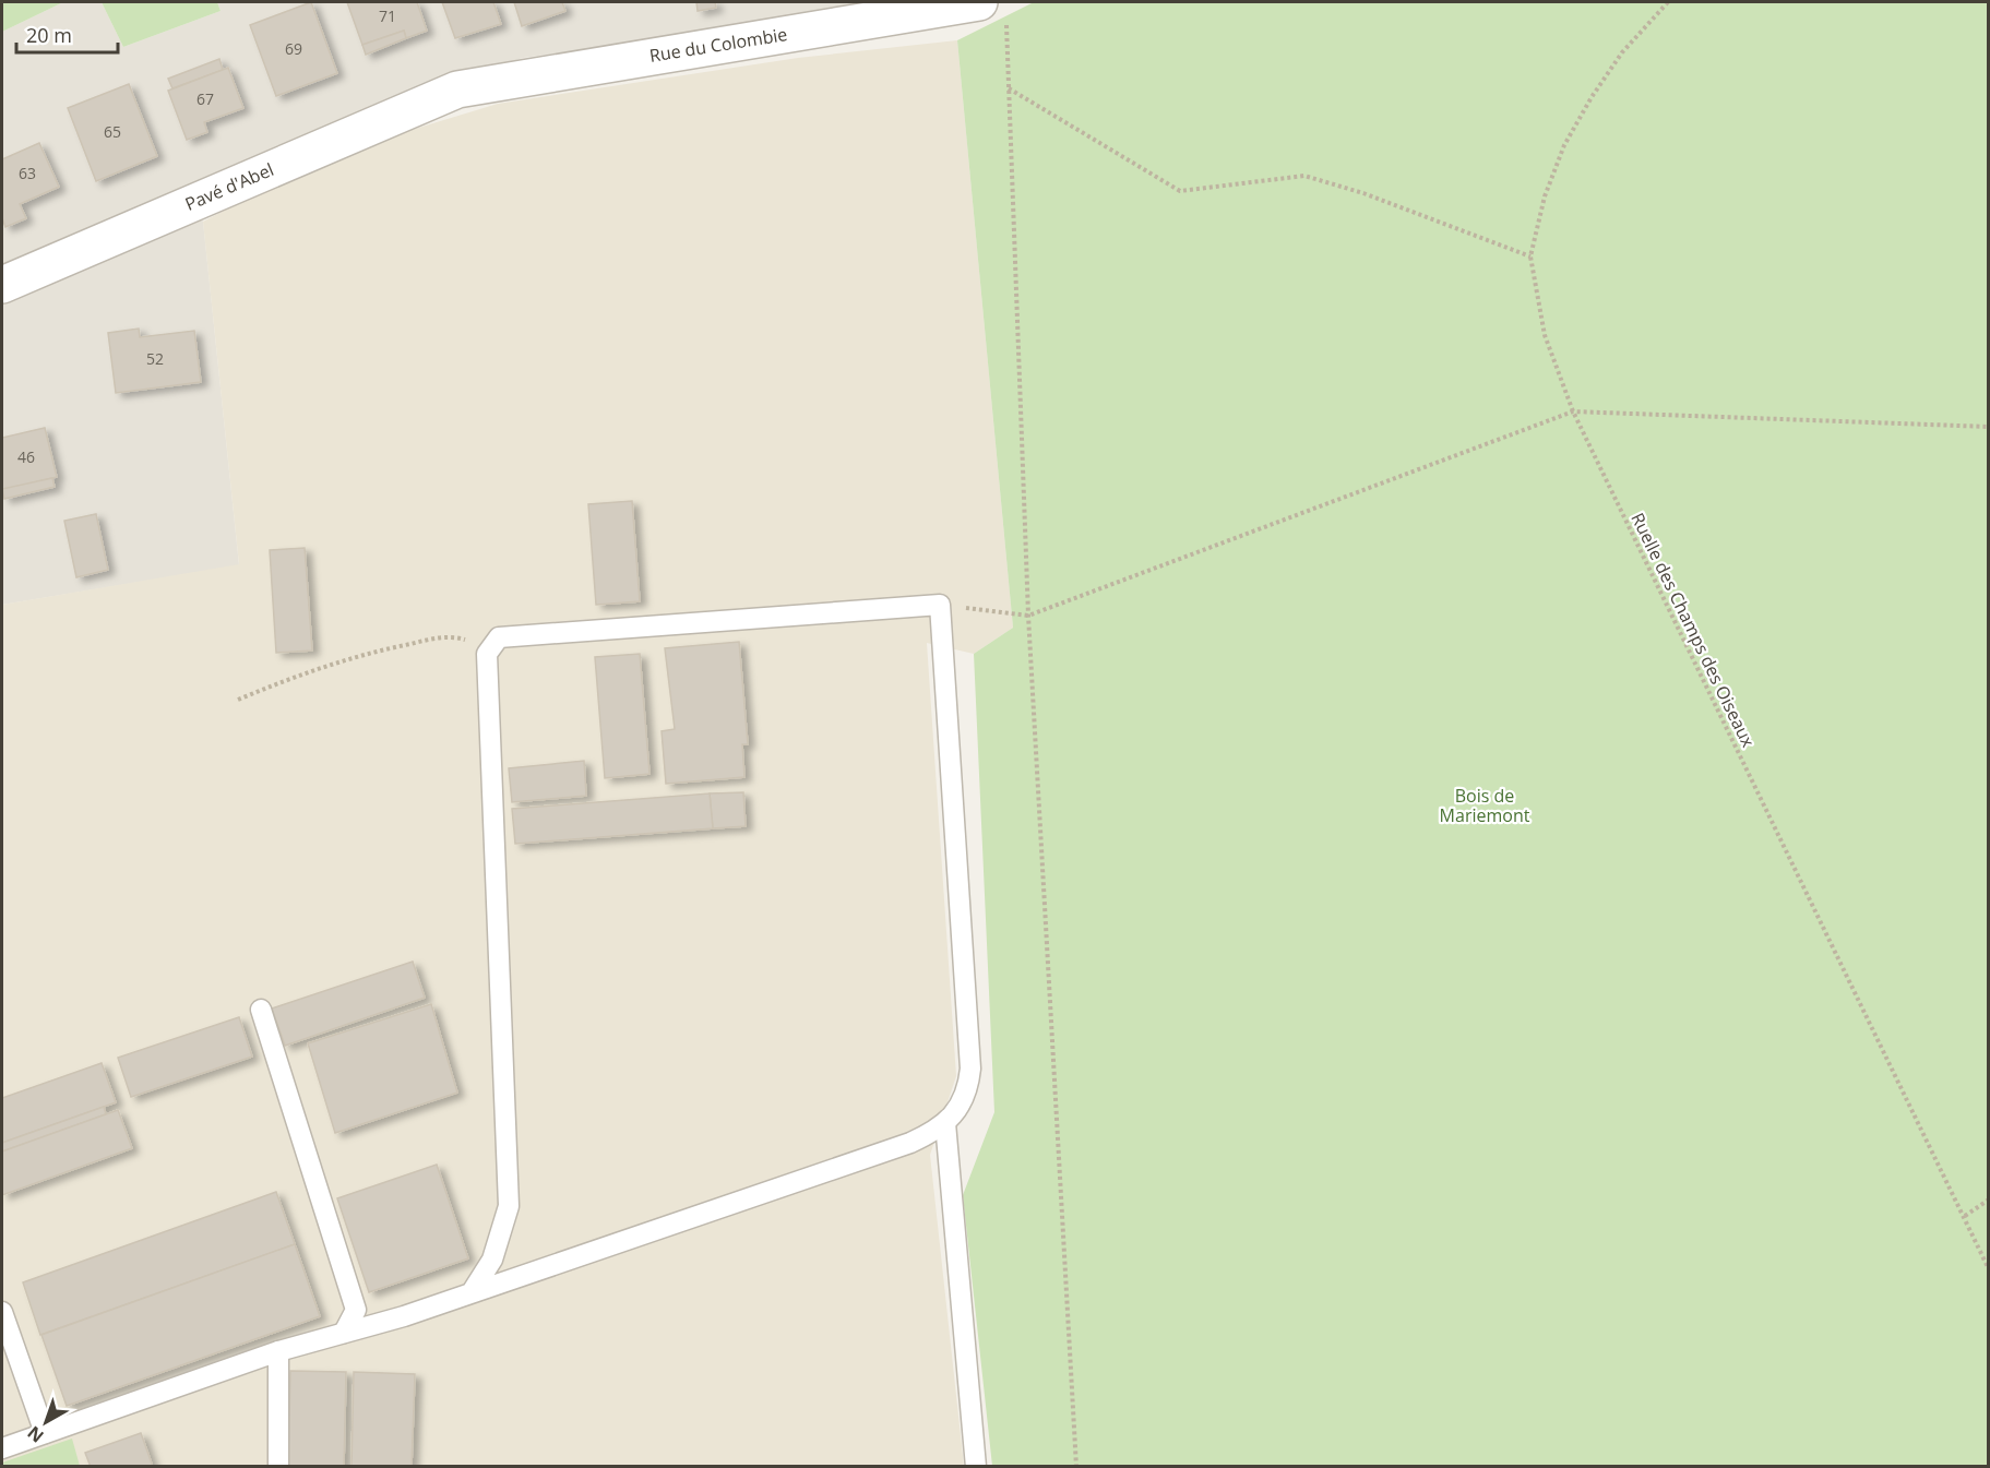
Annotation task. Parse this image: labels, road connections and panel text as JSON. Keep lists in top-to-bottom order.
{
  "streets": {
    "street": ["Rue du Colombie", "Pavé d'Abel"],
    "path": ["Ruelle des Champs des Oiseaux"]
  },
  "crossings": [
    ["Rue du Colombie", "Pavé d'Abel"]
  ],
  "parks": ["Bois de Mariemont"],
  "house_numbers": [
    "71",
    "69",
    "67",
    "65",
    "63",
    "52",
    "46"
  ],
  "scale_bar": "20 m",
  "north": "bottom left"
}
